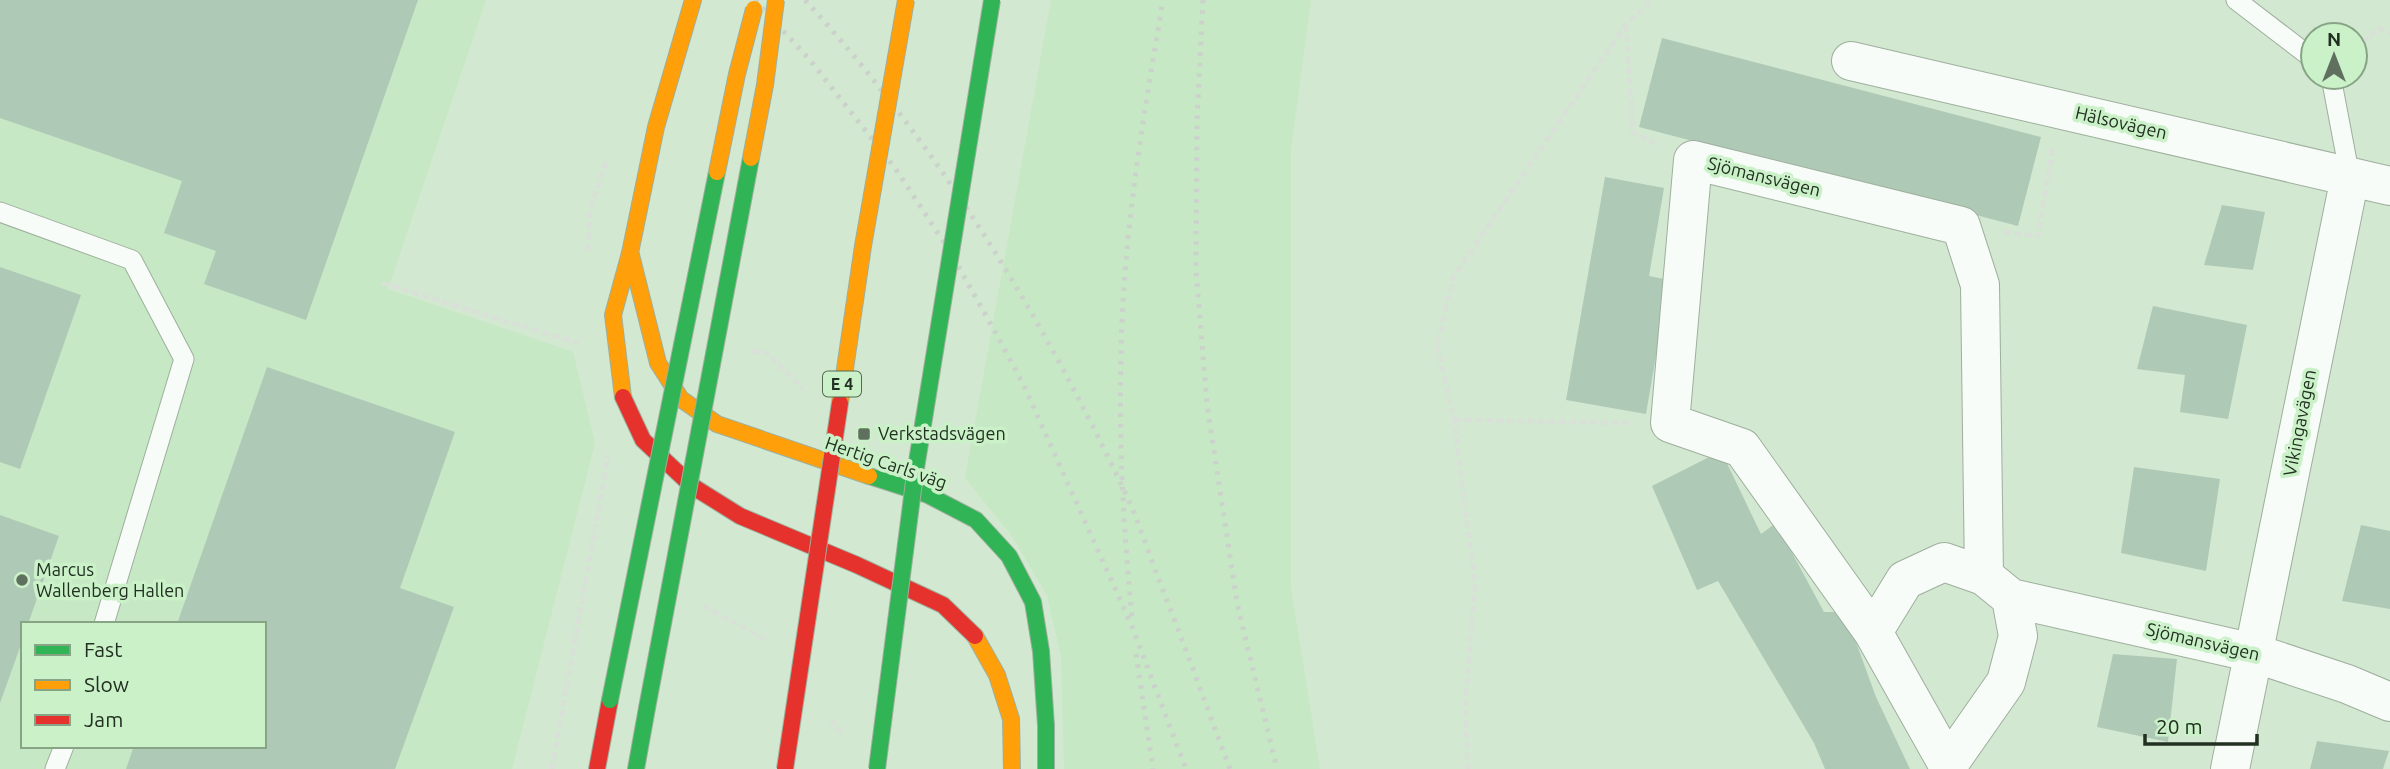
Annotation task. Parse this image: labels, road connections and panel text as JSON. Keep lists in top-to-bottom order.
{
  "streets": {
    "main road": ["E 4", "Hertig Carls väg"],
    "street": ["Hälsovägen", "Sjömansvägen", "Vikingavägen"]
  },
  "crossings": [
    ["Hälsovägen", "Vikingavägen"],
    ["Sjömansvägen", "Vikingavägen"]
  ],
  "places": {
    "transit": ["Verkstadsvägen"],
    "other": ["Marcus Wallenberg Hallen"]
  },
  "legend": ["Fast", "Slow", "Jam"],
  "scale_bar": "20 m",
  "north": "top"
}
